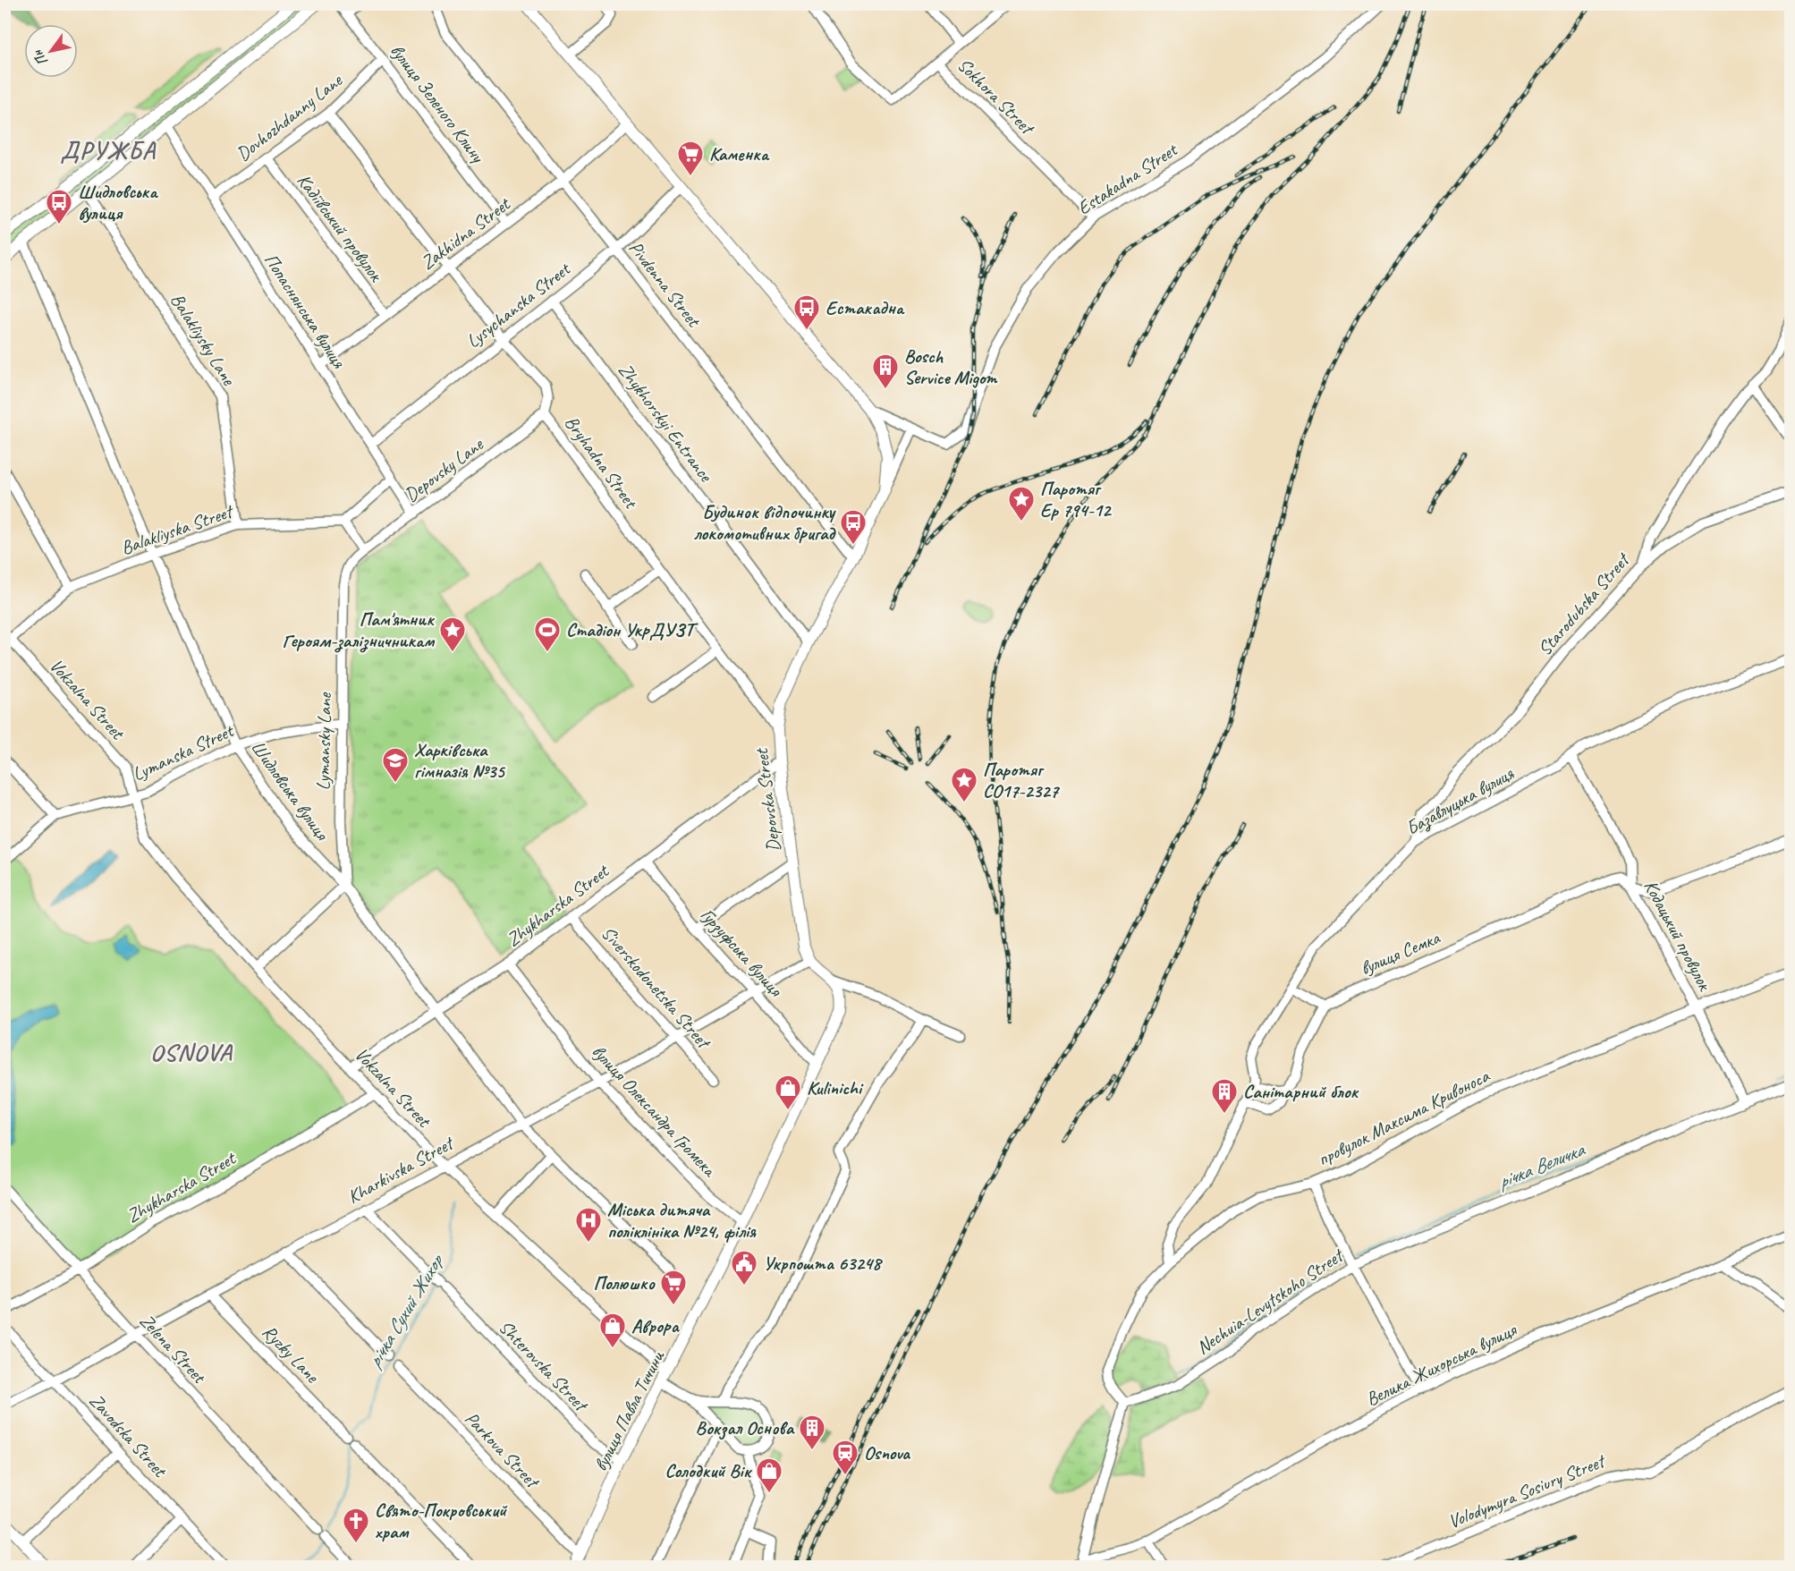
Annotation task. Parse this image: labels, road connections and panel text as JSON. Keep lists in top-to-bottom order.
{
  "streets": {
    "main road": ["Depovska Street", "вулиця Павла Тичини"],
    "street": [
      "Sokhora Street",
      "вулиця Зеленого Клину",
      "Dovhozhdanny Lane",
      "Estakadna Street",
      "Кадіївський провулок",
      "Zakhidna Street",
      "Pivdenna Street",
      "Lysychanska Street",
      "Попаснянська вулиця",
      "Balakliysky Lane",
      "Zhykhorskyi Entrance",
      "Bryhadna Street",
      "Depovsky Lane",
      "Balakliyska Street",
      "Starodubska Street",
      "Vokzalna Street",
      "Lymansky Lane",
      "Lymanska Street",
      "Шидловська вулиця",
      "Базавлуцька вулиця",
      "Zhykharska Street",
      "Кодацький провулок",
      "Гурзуфська вулиця",
      "вулиця Семка",
      "Siverskodonetska Street",
      "вулиця Олександра Громека",
      "провулок Максима Кривоноса",
      "Kharkivska Street",
      "Nechuia-Levytskoho Street",
      "Zelena Street",
      "Ryzky Lane",
      "Велика Жихорська вулиця",
      "Shterovska Street",
      "Zavodska Street",
      "Parkova Street",
      "Volodymyra Sosiury Street"
    ]
  },
  "crossings": [
    ["Sokhora Street", "Estakadna Street"],
    ["вулиця Зеленого Клину", "Dovhozhdanny Lane"],
    ["вулиця Зеленого Клину", "Zakhidna Street"],
    ["Dovhozhdanny Lane", "Кадіївський провулок"],
    ["Dovhozhdanny Lane", "Попаснянська вулиця"],
    ["Dovhozhdanny Lane", "Bryhadna Street"],
    ["Estakadna Street", "Depovska Street"],
    ["Кадіївський провулок", "Zakhidna Street"],
    ["Zakhidna Street", "Pivdenna Street"],
    ["Zakhidna Street", "Попаснянська вулиця"],
    ["Zakhidna Street", "Bryhadna Street"],
    ["Zakhidna Street", "Depovska Street"],
    ["Pivdenna Street", "Lysychanska Street"],
    ["Pivdenna Street", "Depovska Street"],
    ["Lysychanska Street", "Попаснянська вулиця"],
    ["Lysychanska Street", "Zhykhorskyi Entrance"],
    ["Lysychanska Street", "Bryhadna Street"],
    ["Lysychanska Street", "Depovska Street"],
    ["Попаснянська вулиця", "Depovsky Lane"],
    ["Balakliysky Lane", "Balakliyska Street"],
    ["Zhykhorskyi Entrance", "Depovska Street"],
    ["Bryhadna Street", "Depovsky Lane"],
    ["Bryhadna Street", "Depovska Street"],
    ["Depovsky Lane", "Lymansky Lane"],
    ["Balakliyska Street", "Vokzalna Street"],
    ["Balakliyska Street", "Шидловська вулиця"],
    ["Starodubska Street", "Базавлуцька вулиця"],
    ["Vokzalna Street", "Lymanska Street"],
    ["Vokzalna Street", "Zhykharska Street"],
    ["Vokzalna Street", "Kharkivska Street"],
    ["Vokzalna Street", "вулиця Павла Тичини"],
    ["Lymansky Lane", "Lymanska Street"],
    ["Lymansky Lane", "Шидловська вулиця"],
    ["Lymanska Street", "Шидловська вулиця"],
    ["Шидловська вулиця", "Zhykharska Street"],
    ["Шидловська вулиця", "Kharkivska Street"],
    ["Depovska Street", "Zhykharska Street"],
    ["Depovska Street", "Kharkivska Street"],
    ["Depovska Street", "вулиця Павла Тичини"],
    ["Базавлуцька вулиця", "Кодацький провулок"],
    ["Zhykharska Street", "Гурзуфська вулиця"],
    ["Zhykharska Street", "Siverskodonetska Street"],
    ["Zhykharska Street", "вулиця Олександра Громека"],
    ["Zhykharska Street", "Zelena Street"],
    ["Кодацький провулок", "вулиця Семка"],
    ["Кодацький провулок", "провулок Максима Кривоноса"],
    ["Кодацький провулок", "Nechuia-Levytskoho Street"],
    ["Гурзуфська вулиця", "Kharkivska Street"],
    ["Гурзуфська вулиця", "вулиця Павла Тичини"],
    ["Siverskodonetska Street", "Kharkivska Street"],
    ["вулиця Олександра Громека", "Kharkivska Street"],
    ["вулиця Олександра Громека", "вулиця Павла Тичини"],
    ["провулок Максима Кривоноса", "Nechuia-Levytskoho Street"],
    ["Kharkivska Street", "Zelena Street"],
    ["Kharkivska Street", "Ryzky Lane"],
    ["Kharkivska Street", "Shterovska Street"],
    ["Kharkivska Street", "Zavodska Street"],
    ["Shterovska Street", "вулиця Павла Тичини"],
    ["вулиця Павла Тичини", "Parkova Street"]
  ],
  "districts": ["ДРУЖБА", "OSNOVA"],
  "water": ["річка Величка", "річка Сухий Жихор"],
  "places": {
    "supermarket": ["Каменка", "Полюшко"],
    "bus stop": ["Шидловська вулиця", "Естакадна", "Будинок відпочинку локомотивних бригад"],
    "building": ["Bosch Service Migom", "Санітарний блок", "Вокзал Основа"],
    "place": ["Паротяг Ер 794-12", "Пам'ятник Героям-залізничникам", "Паротяг СО17-2327"],
    "sports": ["Стадіон УкрДУЗТ"],
    "school or university": ["Харківська гімназія №35"],
    "shop": ["Kulinichi", "Аврора", "Солодкий Вік"],
    "hospital": ["Міська дитяча поліклініка №24, філія"],
    "public building": ["Укрпошта 63248"],
    "station": ["Osnova"],
    "church": ["Свято-Покровський храм"]
  },
  "north": "bottom left"
}
